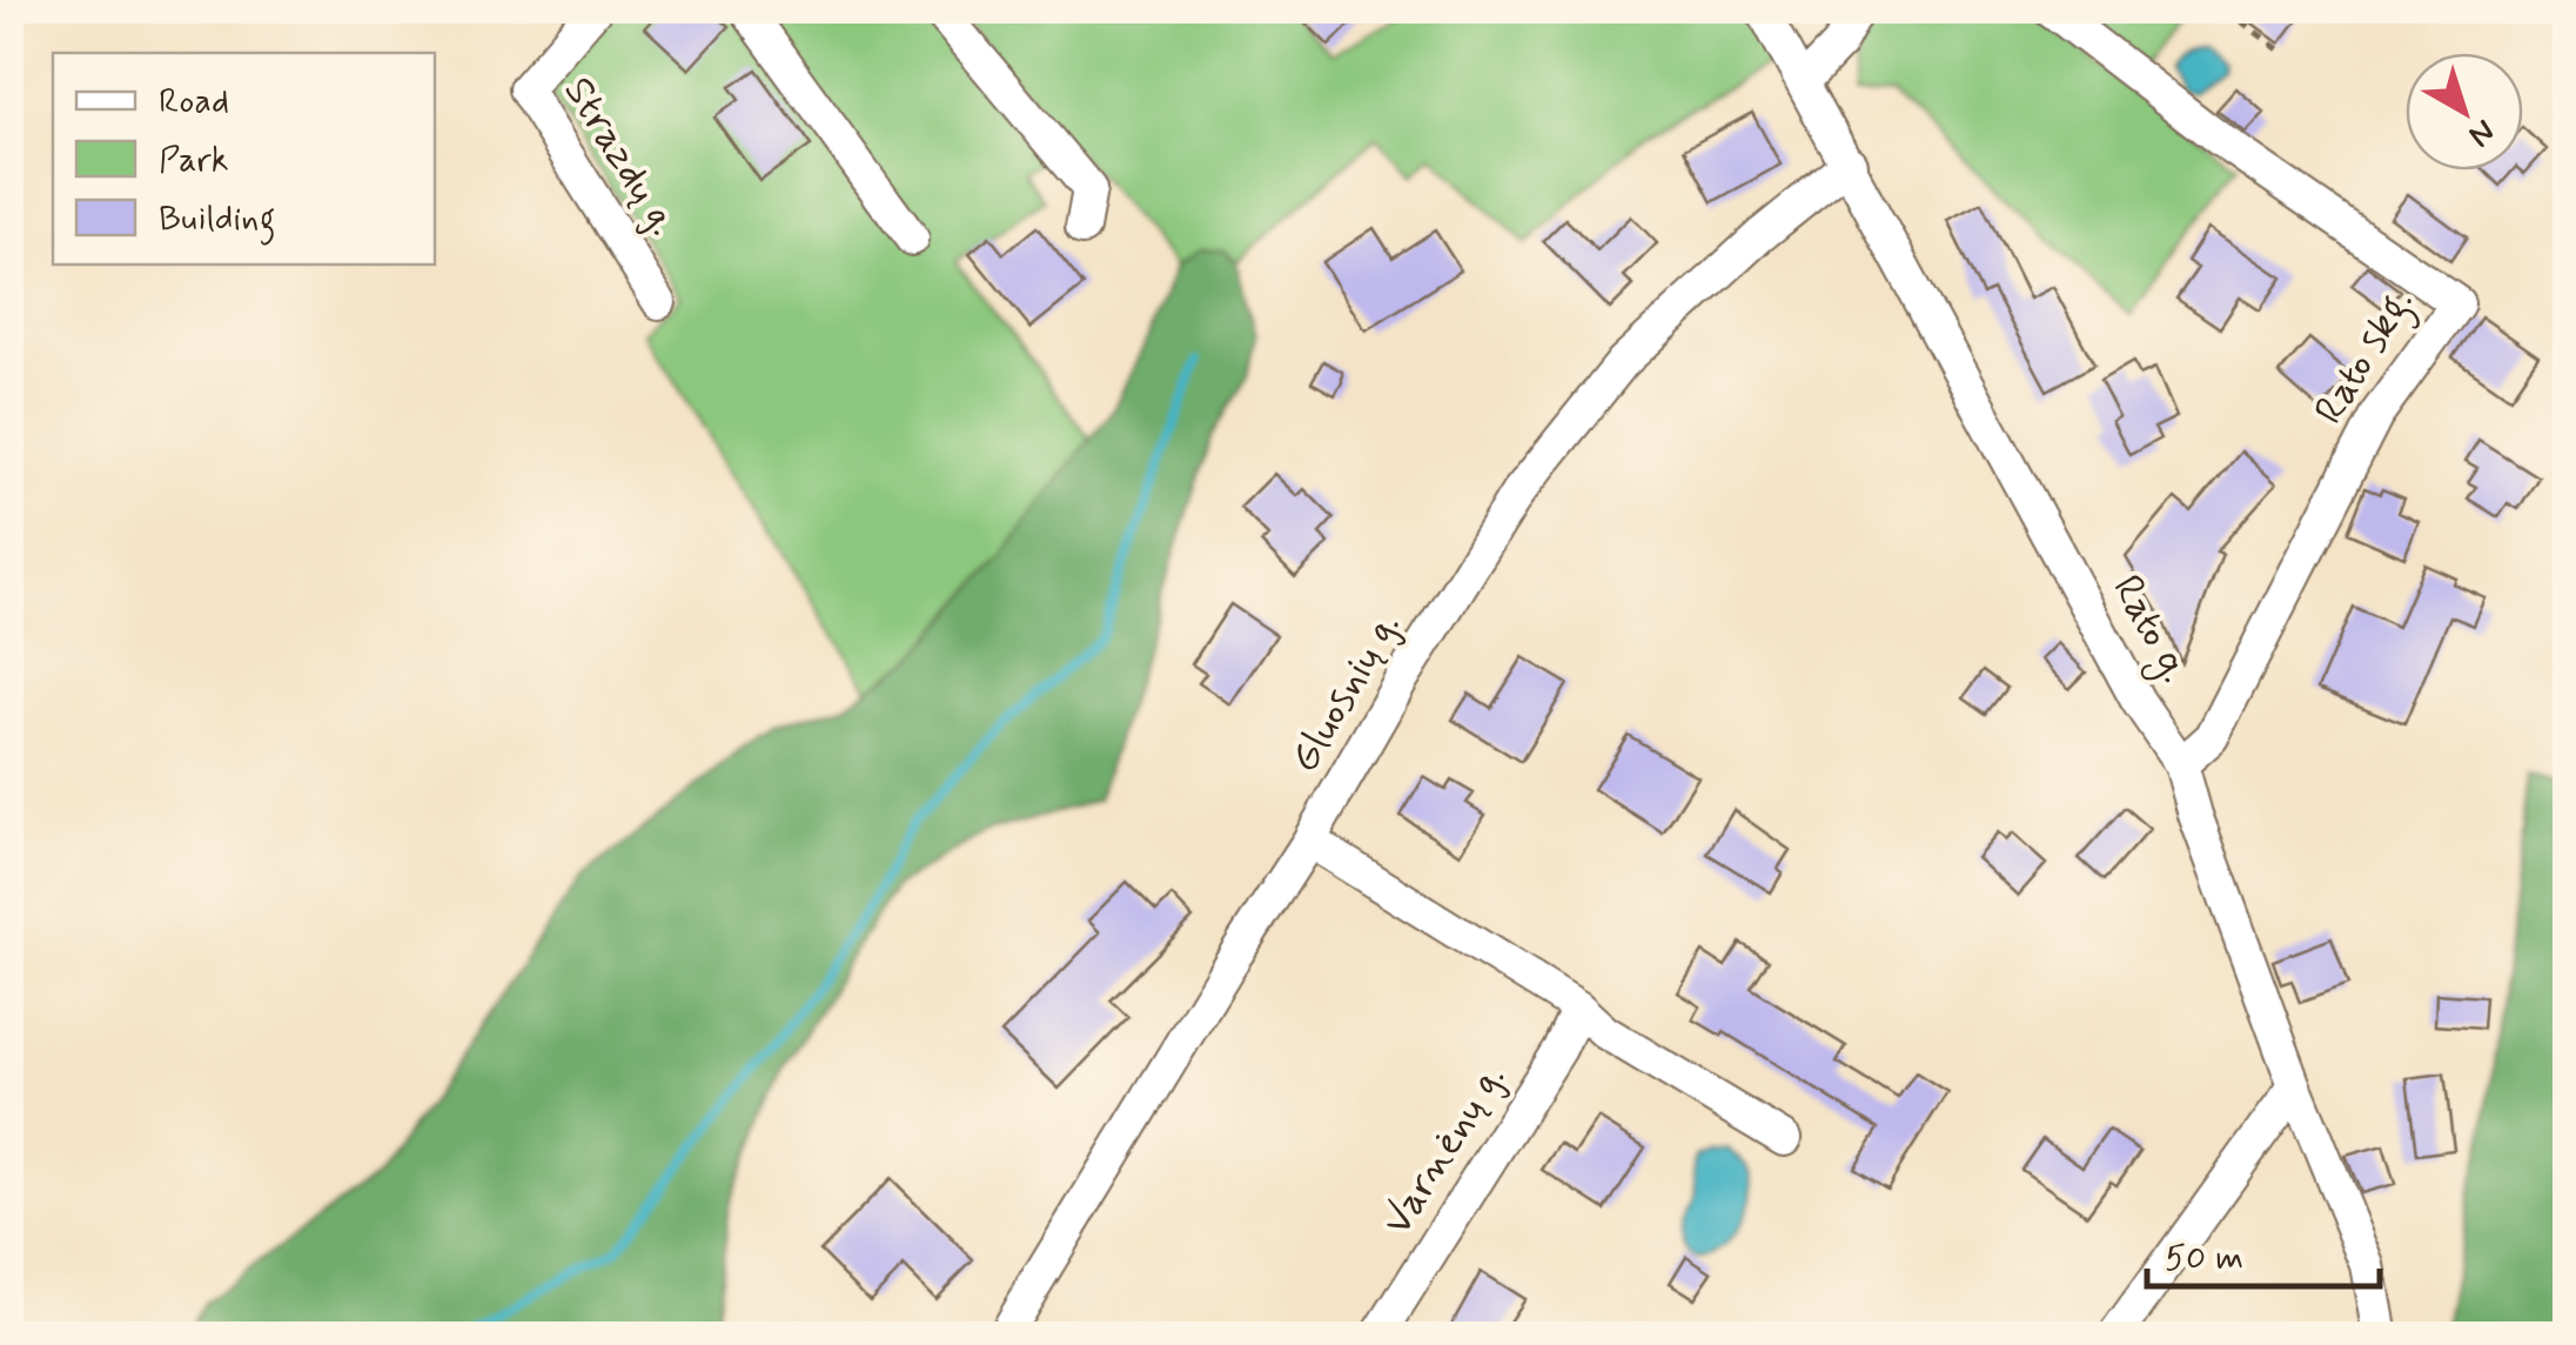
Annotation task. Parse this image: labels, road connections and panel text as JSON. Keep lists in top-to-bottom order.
{
  "streets": {
    "street": [
      "Strazdų g.",
      "Rato skg.",
      "Rato g.",
      "Gluosnių g.",
      "Varnėnų g."
    ]
  },
  "crossings": [
    ["Rato skg.", "Rato g."],
    ["Rato g.", "Gluosnių g."]
  ],
  "legend": ["Road", "Park", "Building"],
  "scale_bar": "50 m",
  "north": "bottom right"
}
